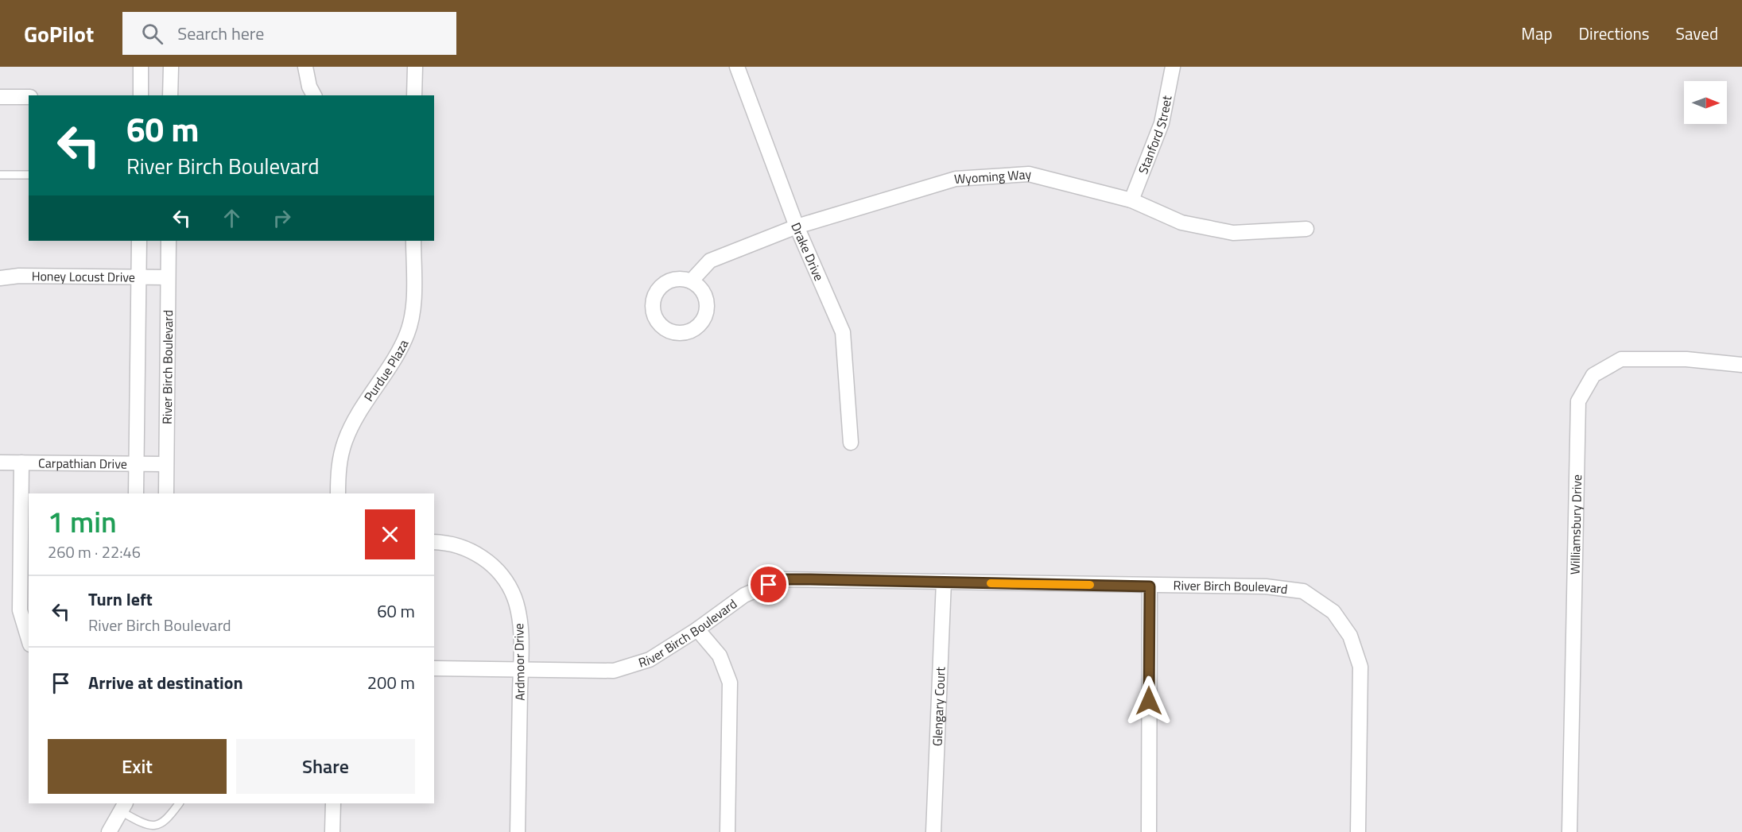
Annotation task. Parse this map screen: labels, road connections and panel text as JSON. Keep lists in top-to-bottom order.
{
  "streets": {
    "street": [
      "Stanford Street",
      "Wyoming Way",
      "Drake Drive",
      "Honey Locust Drive",
      "River Birch Boulevard",
      "Purdue Plaza",
      "Carpathian Drive",
      "Williamsbury Drive",
      "Ardmoor Drive",
      "Glengary Court"
    ]
  },
  "crossings": [
    ["Stanford Street", "Wyoming Way"],
    ["Wyoming Way", "Drake Drive"],
    ["Honey Locust Drive", "River Birch Boulevard"],
    ["River Birch Boulevard", "Carpathian Drive"],
    ["River Birch Boulevard", "Ardmoor Drive"],
    ["River Birch Boulevard", "Glengary Court"]
  ],
  "north": "right",
  "page": {
    "header": "GoPilot",
    "search": "Search here",
    "nav": ["Map", "Directions", "Saved"],
    "turn": ["60 m", "River Birch Boulevard"],
    "heading": ["1 min", "260 m · 22:46"],
    "list": [
      {
        "name": "Turn left",
        "note": "River Birch Boulevard",
        "value": "60 m"
      },
      {
        "name": "Arrive at destination",
        "value": "200 m"
      }
    ],
    "buttons": ["Exit", "Share"]
  }
}
